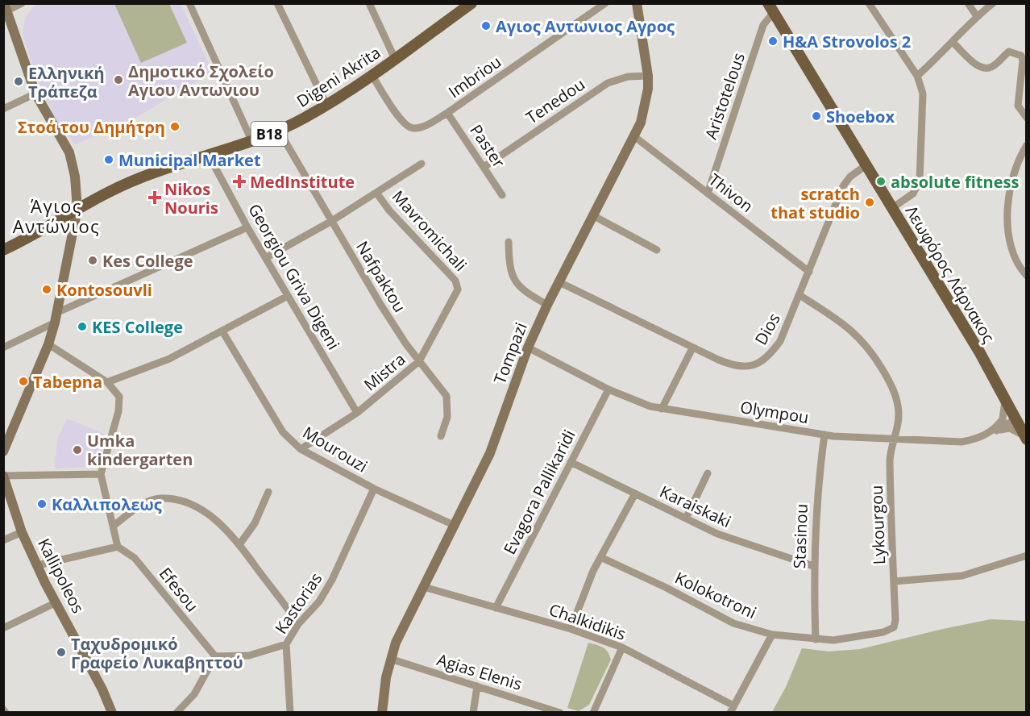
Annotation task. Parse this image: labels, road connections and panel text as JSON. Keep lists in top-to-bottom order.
{
  "streets": {
    "main road": ["Digeni Akrita", "B18", "Λεωφόρος Λάρνακος"],
    "street": [
      "Imbriou",
      "Aristotelous",
      "Tenedou",
      "Paster",
      "Thivon",
      "Mavromichali",
      "Georgiou Griva Digeni",
      "Nafpaktou",
      "Dios",
      "Tompazi",
      "Mistra",
      "Olympou",
      "Mourouzi",
      "Evagora Pallikaridi",
      "Karaiskaki",
      "Lykourgou",
      "Stasinou",
      "Kallipoleos",
      "Efesou",
      "Kolokotroni",
      "Kastorias",
      "Chalkidikis",
      "Agias Elenis"
    ]
  },
  "crossings": [
    ["Digeni Akrita", "Imbriou"],
    ["Digeni Akrita", "B18"],
    ["Digeni Akrita", "Georgiou Griva Digeni"],
    ["Digeni Akrita", "Nafpaktou"],
    ["Imbriou", "Paster"],
    ["Aristotelous", "Thivon"],
    ["Aristotelous", "Λεωφόρος Λάρνακος"],
    ["Tenedou", "Paster"],
    ["Tenedou", "Tompazi"],
    ["Thivon", "Dios"],
    ["Thivon", "Tompazi"],
    ["Mavromichali", "Mistra"],
    ["Λεωφόρος Λάρνακος", "Dios"],
    ["Λεωφόρος Λάρνακος", "Olympou"],
    ["Georgiou Griva Digeni", "Mistra"],
    ["Nafpaktou", "Mistra"],
    ["Dios", "Tompazi"],
    ["Dios", "Lykourgou"],
    ["Tompazi", "Olympou"],
    ["Tompazi", "Mourouzi"],
    ["Tompazi", "Chalkidikis"],
    ["Tompazi", "Agias Elenis"],
    ["Mistra", "Mourouzi"],
    ["Olympou", "Evagora Pallikaridi"],
    ["Olympou", "Lykourgou"],
    ["Olympou", "Stasinou"],
    ["Mourouzi", "Kastorias"],
    ["Evagora Pallikaridi", "Karaiskaki"],
    ["Evagora Pallikaridi", "Chalkidikis"],
    ["Karaiskaki", "Stasinou"],
    ["Lykourgou", "Kolokotroni"],
    ["Stasinou", "Kolokotroni"]
  ],
  "districts": ["Άγιος Αντώνιος"],
  "places": {
    "other": [
      "Αγιος Αντωνιος Αγρος",
      "H&A Strovolos 2",
      "Δημοτικό Σχολείο Αγιου Αντωνιου",
      "Ελληνική Τράπεζα",
      "Shoebox",
      "Στοά του Δημήτρη",
      "Municipal Market",
      "absolute fitness",
      "scratch that studio",
      "Kes College",
      "Kontosouvli",
      "KES College",
      "Tabepna",
      "Umka kindergarten",
      "Καλλιπολεως",
      "Ταχυδρομικό Γραφείο Λυκαβηττού"
    ],
    "health": ["MedInstitute", "Nikos Nouris"]
  }
}
